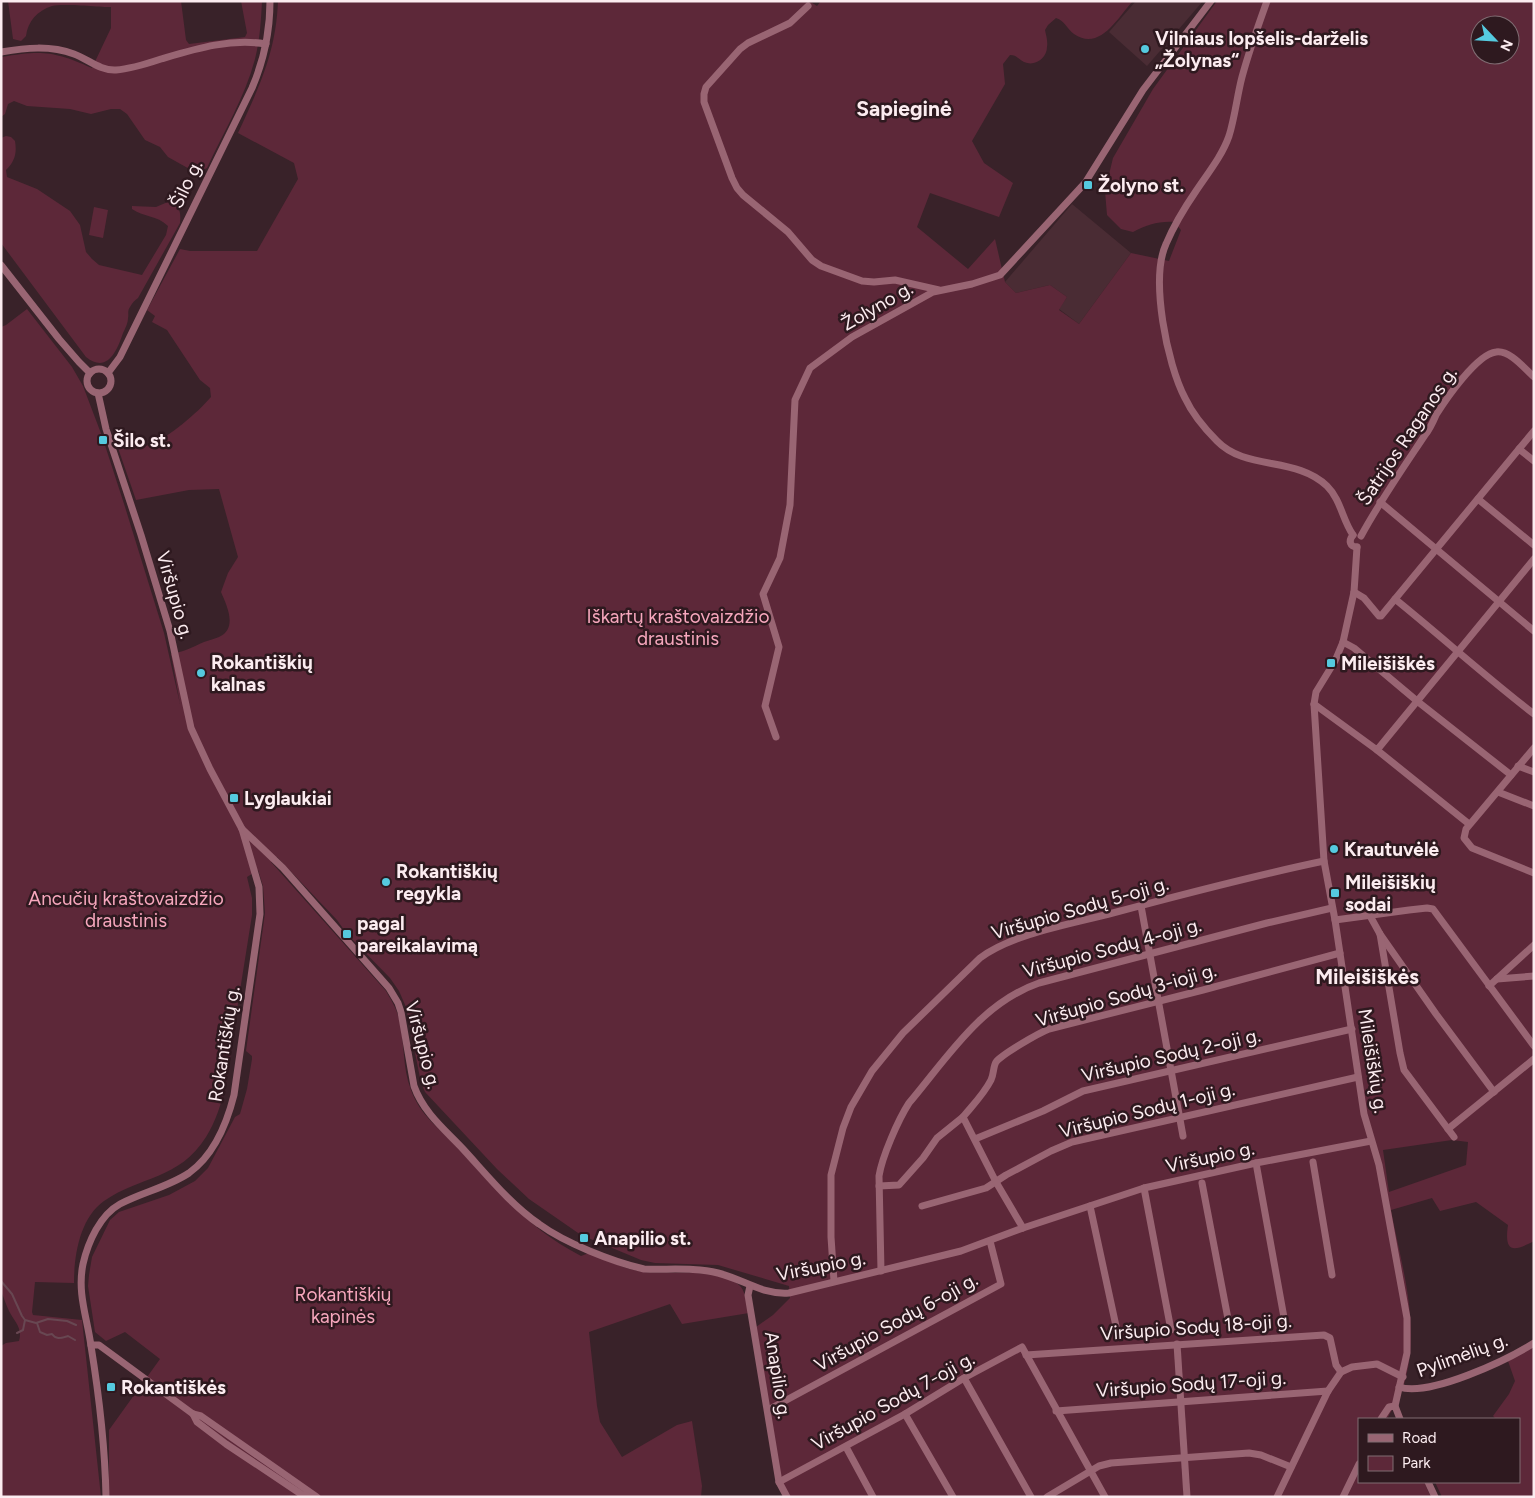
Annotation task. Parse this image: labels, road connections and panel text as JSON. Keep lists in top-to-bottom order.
{
  "streets": {
    "street": [
      "Šilo g.",
      "Žolyno g.",
      "Šatrijos Raganos g.",
      "Viršupio g.",
      "Viršupio Sodų 5-oji g.",
      "Viršupio Sodų 4-oji g.",
      "Viršupio Sodų 3-ioji g.",
      "Rokantiškių g.",
      "Viršupio Sodų 2-oji g.",
      "Mileišiškių g.",
      "Viršupio Sodų 1-oji g.",
      "Viršupio Sodų 6-oji g.",
      "Viršupio Sodų 18-oji g.",
      "Pylimėlių g.",
      "Anapilio g.",
      "Viršupio Sodų 17-oji g.",
      "Viršupio Sodų 7-oji g."
    ]
  },
  "crossings": [
    ["Šilo g.", "Viršupio g."],
    ["Šatrijos Raganos g.", "Mileišiškių g."],
    ["Viršupio g.", "Viršupio Sodų 5-oji g."],
    ["Viršupio g.", "Viršupio Sodų 4-oji g."],
    ["Viršupio g.", "Rokantiškių g."],
    ["Viršupio g.", "Mileišiškių g."],
    ["Viršupio g.", "Viršupio Sodų 6-oji g."],
    ["Viršupio g.", "Anapilio g."],
    ["Viršupio Sodų 5-oji g.", "Mileišiškių g."],
    ["Viršupio Sodų 4-oji g.", "Viršupio Sodų 3-ioji g."],
    ["Viršupio Sodų 4-oji g.", "Mileišiškių g."],
    ["Viršupio Sodų 3-ioji g.", "Mileišiškių g."],
    ["Viršupio Sodų 2-oji g.", "Mileišiškių g."],
    ["Mileišiškių g.", "Viršupio Sodų 1-oji g."],
    ["Mileišiškių g.", "Pylimėlių g."],
    ["Viršupio Sodų 6-oji g.", "Anapilio g."],
    ["Viršupio Sodų 18-oji g.", "Viršupio Sodų 7-oji g."],
    ["Anapilio g.", "Viršupio Sodų 7-oji g."]
  ],
  "districts": ["Sapieginė", "Mileišiškės"],
  "parks": ["Iškartų kraštovaizdžio draustinis", "Ancučių kraštovaizdžio draustinis", "Rokantiškių kapinės"],
  "places": {
    "other": [
      "Vilniaus lopšelis-darželis „Žolynas“",
      "Rokantiškių kalnas",
      "Krautuvėlė",
      "Rokantiškių regykla"
    ],
    "transit": [
      "Žolyno st.",
      "Šilo st.",
      "Mileišiškės",
      "Lyglaukiai",
      "Mileišiškių sodai",
      "pagal pareikalavimą",
      "Anapilio st.",
      "Rokantiškės"
    ]
  },
  "legend": ["Road", "Park"],
  "north": "bottom right"
}
